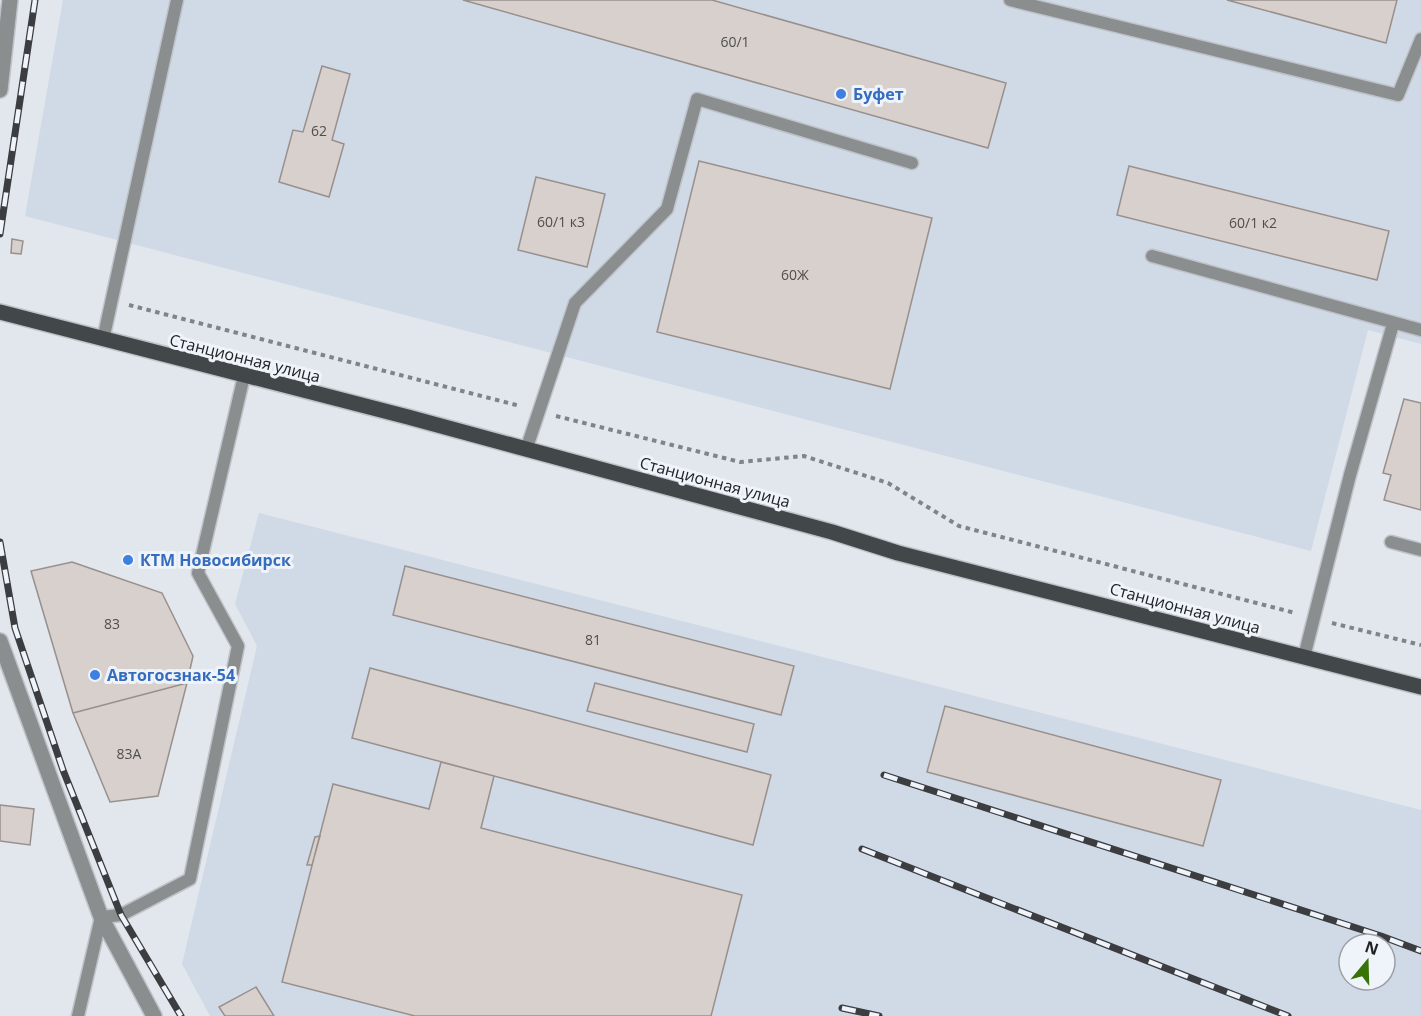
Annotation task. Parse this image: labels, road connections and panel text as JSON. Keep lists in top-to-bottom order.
{
  "streets": {
    "main road": ["Станционная улица"]
  },
  "places": ["Буфет", "КТМ Новосибирск", "Автогосзнак-54"],
  "house_numbers": [
    "60/1",
    "62",
    "60/1 к3",
    "60/1 к2",
    "60Ж",
    "83",
    "81",
    "83А"
  ],
  "north": "top"
}
